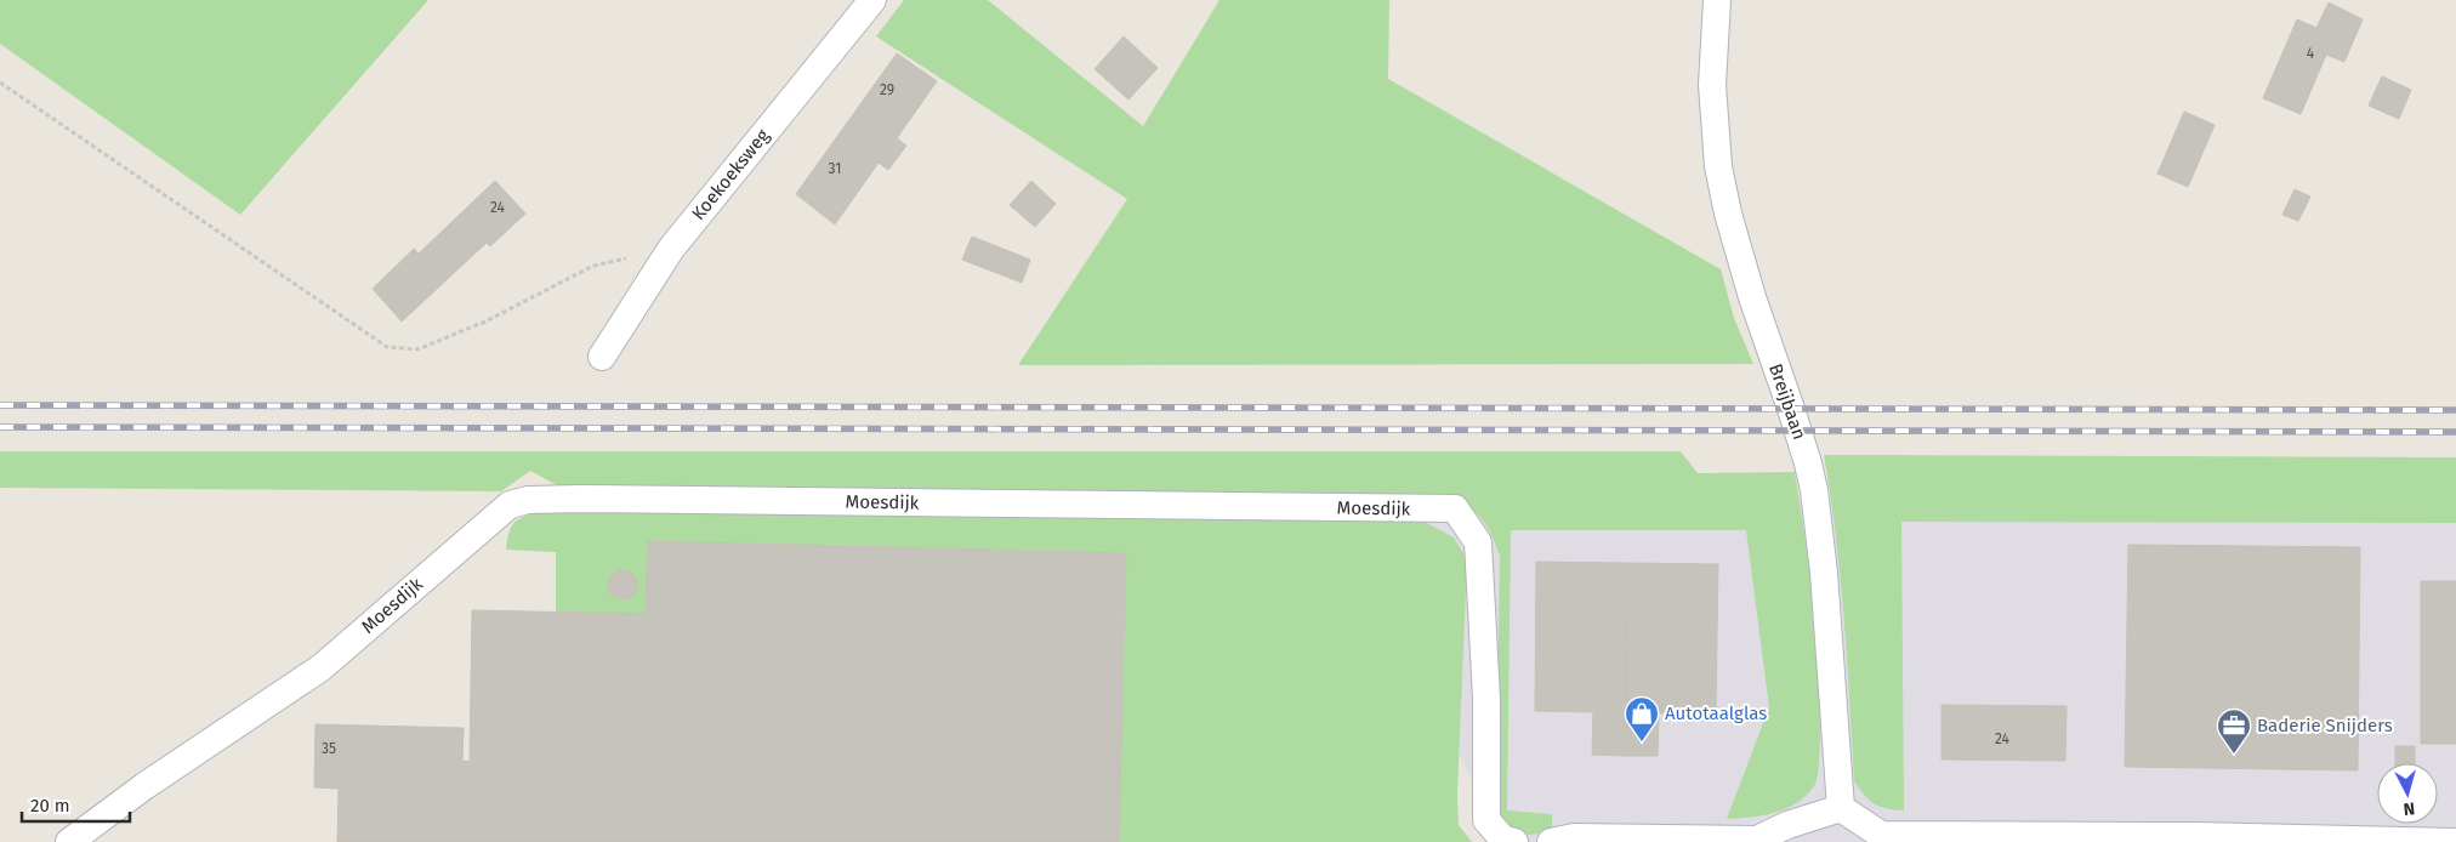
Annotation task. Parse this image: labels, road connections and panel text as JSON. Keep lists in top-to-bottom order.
{
  "streets": {
    "street": ["Koekoeksweg", "Breijbaan", "Moesdijk"]
  },
  "places": {
    "shop": ["Autotaalglas"],
    "office": ["Baderie Snijders"]
  },
  "house_numbers": [
    "4",
    "29",
    "31",
    "24",
    "24",
    "35"
  ],
  "scale_bar": "20 m",
  "north": "bottom"
}
